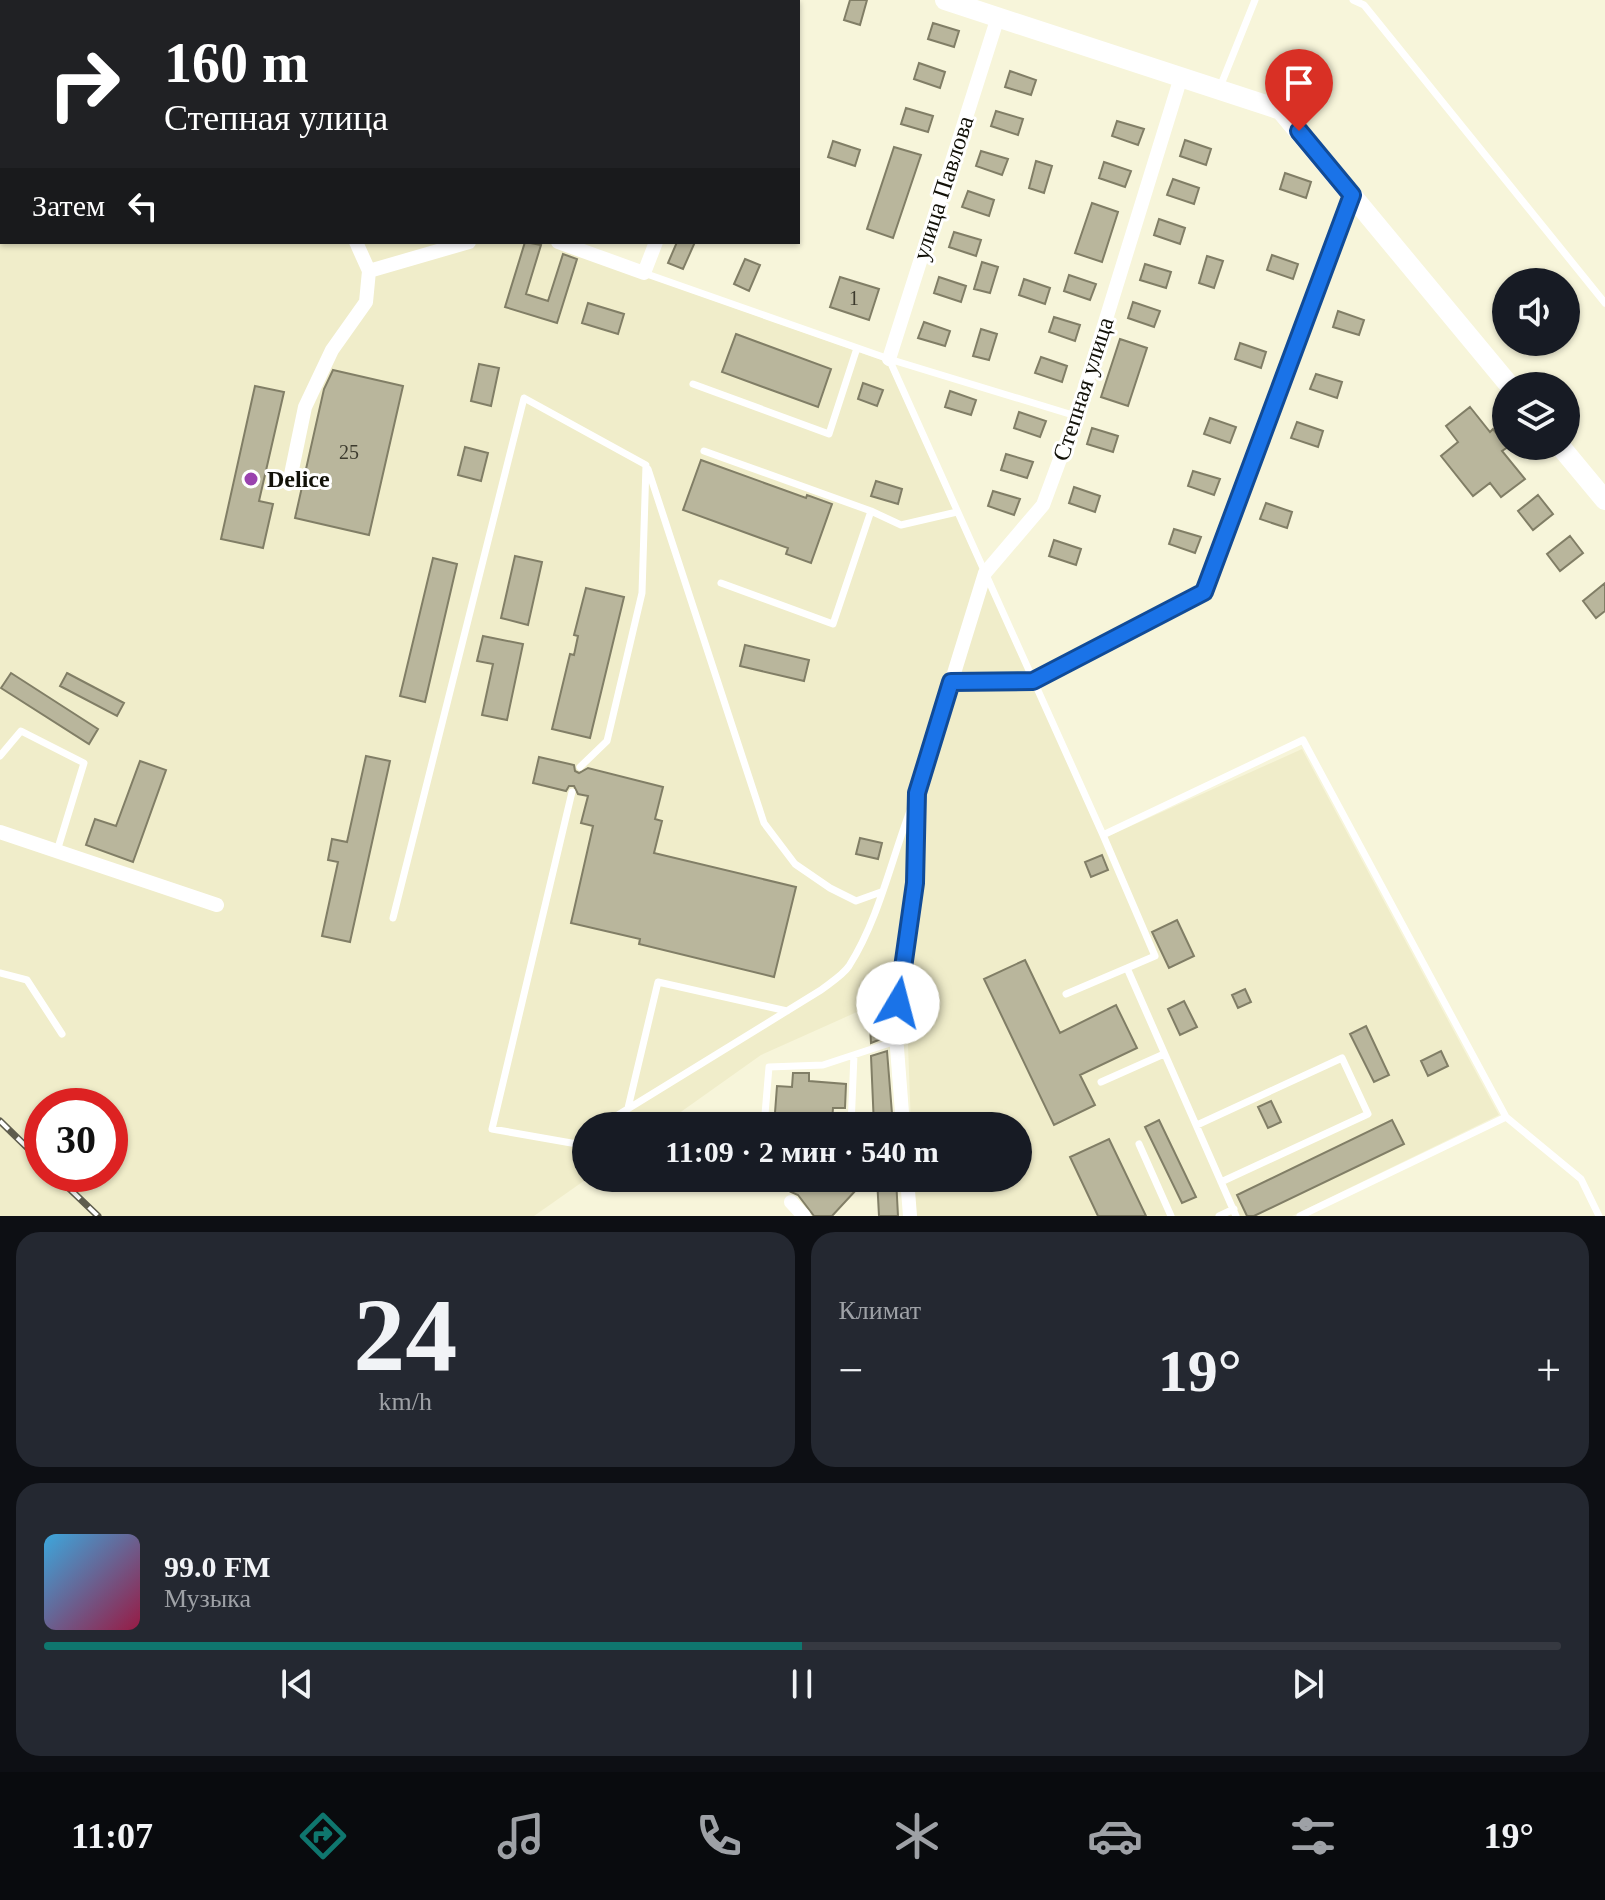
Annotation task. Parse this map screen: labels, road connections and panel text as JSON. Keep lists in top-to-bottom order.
{
  "streets": {
    "street": ["улица Павлова", "Степная улица"]
  },
  "places": ["Delice"],
  "house_numbers": ["1", "25"],
  "page": {
    "turn": ["160 m", "Степная улица"],
    "then": "Затем",
    "limit": "30",
    "trip": "11:09 · 2 мин · 540 m",
    "tile": [
      ["24", "km/h"],
      "Климат"
    ],
    "heat": ["−", "19°", "+"],
    "song": ["99.0 FM", "Музыка"],
    "tabs": ["11:07", "19°"]
  }
}
